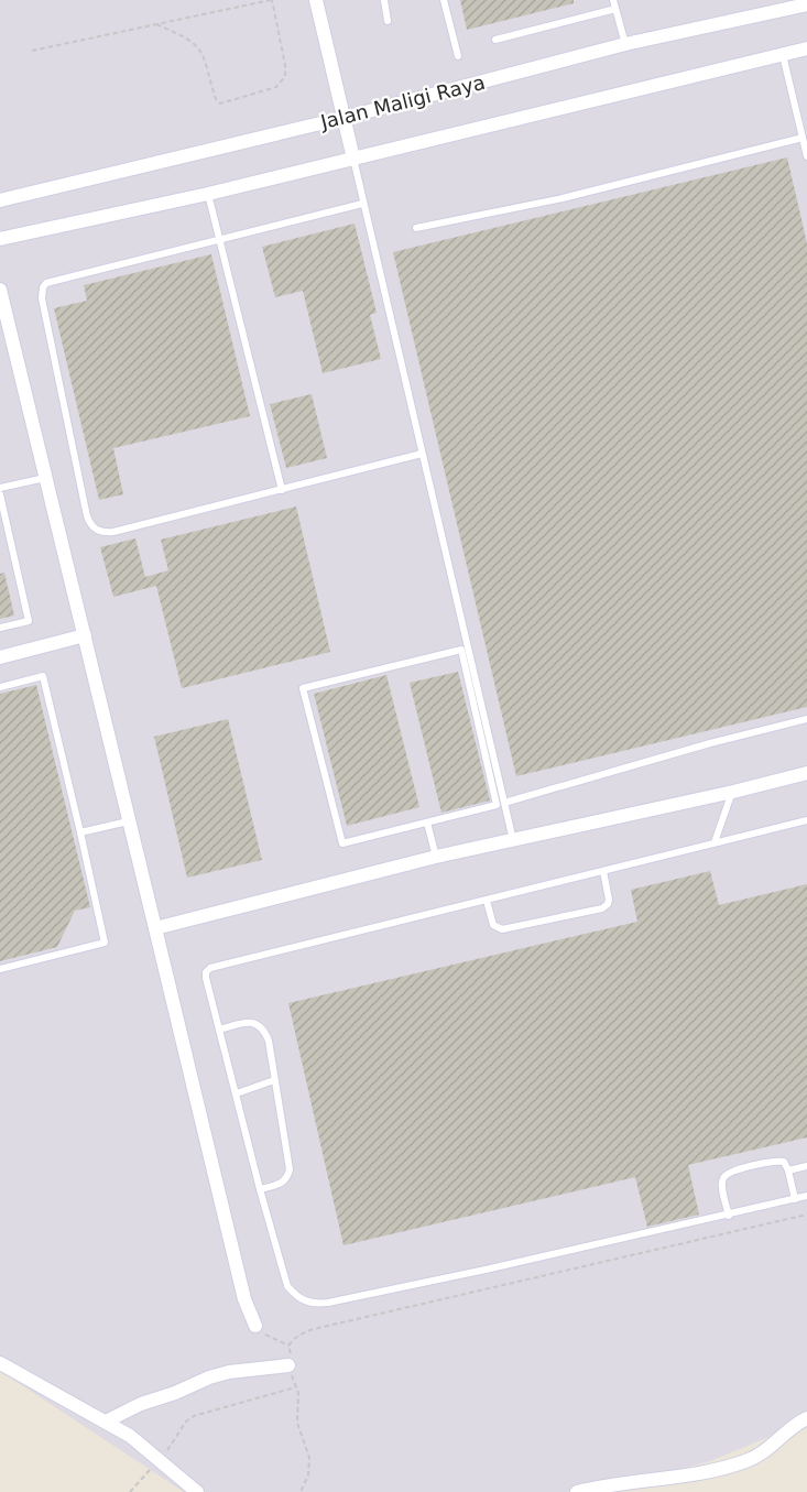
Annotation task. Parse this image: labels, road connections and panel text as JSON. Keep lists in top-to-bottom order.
{
  "streets": {
    "street": ["Jalan Maligi Raya"]
  }
}
